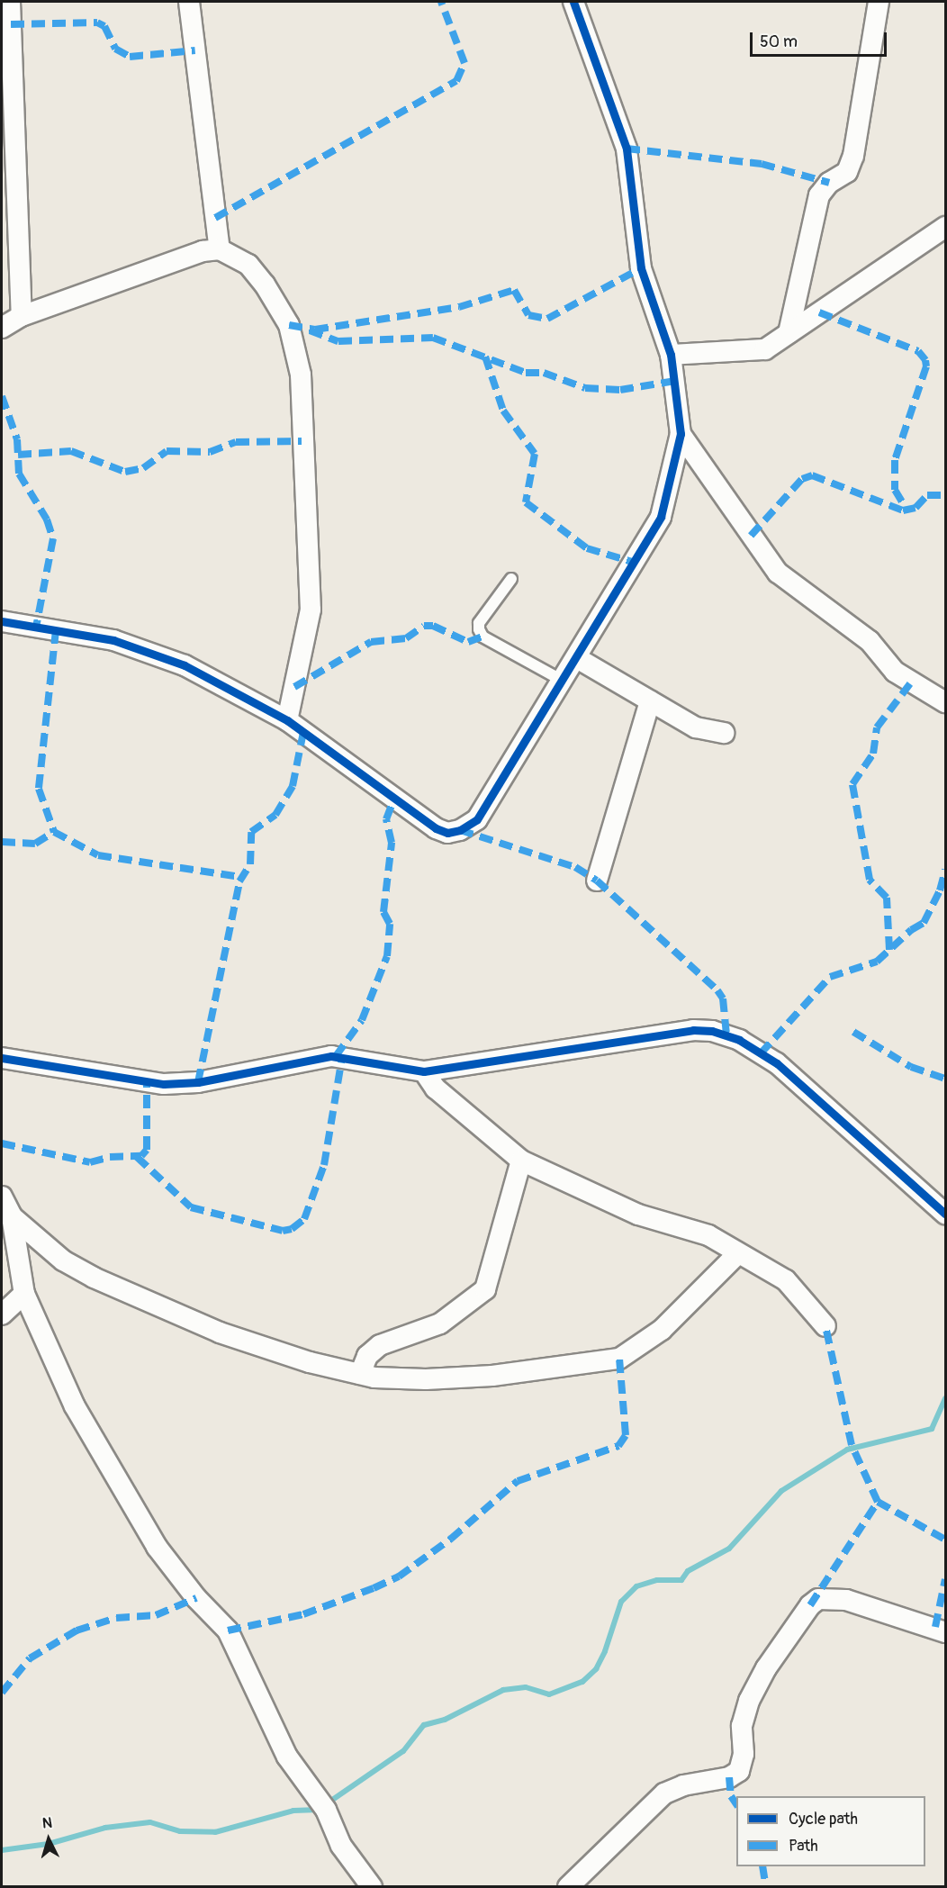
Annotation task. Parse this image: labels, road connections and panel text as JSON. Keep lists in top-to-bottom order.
{
  "legend": ["Cycle path", "Path"],
  "scale_bar": "50 m",
  "north": "top"
}
